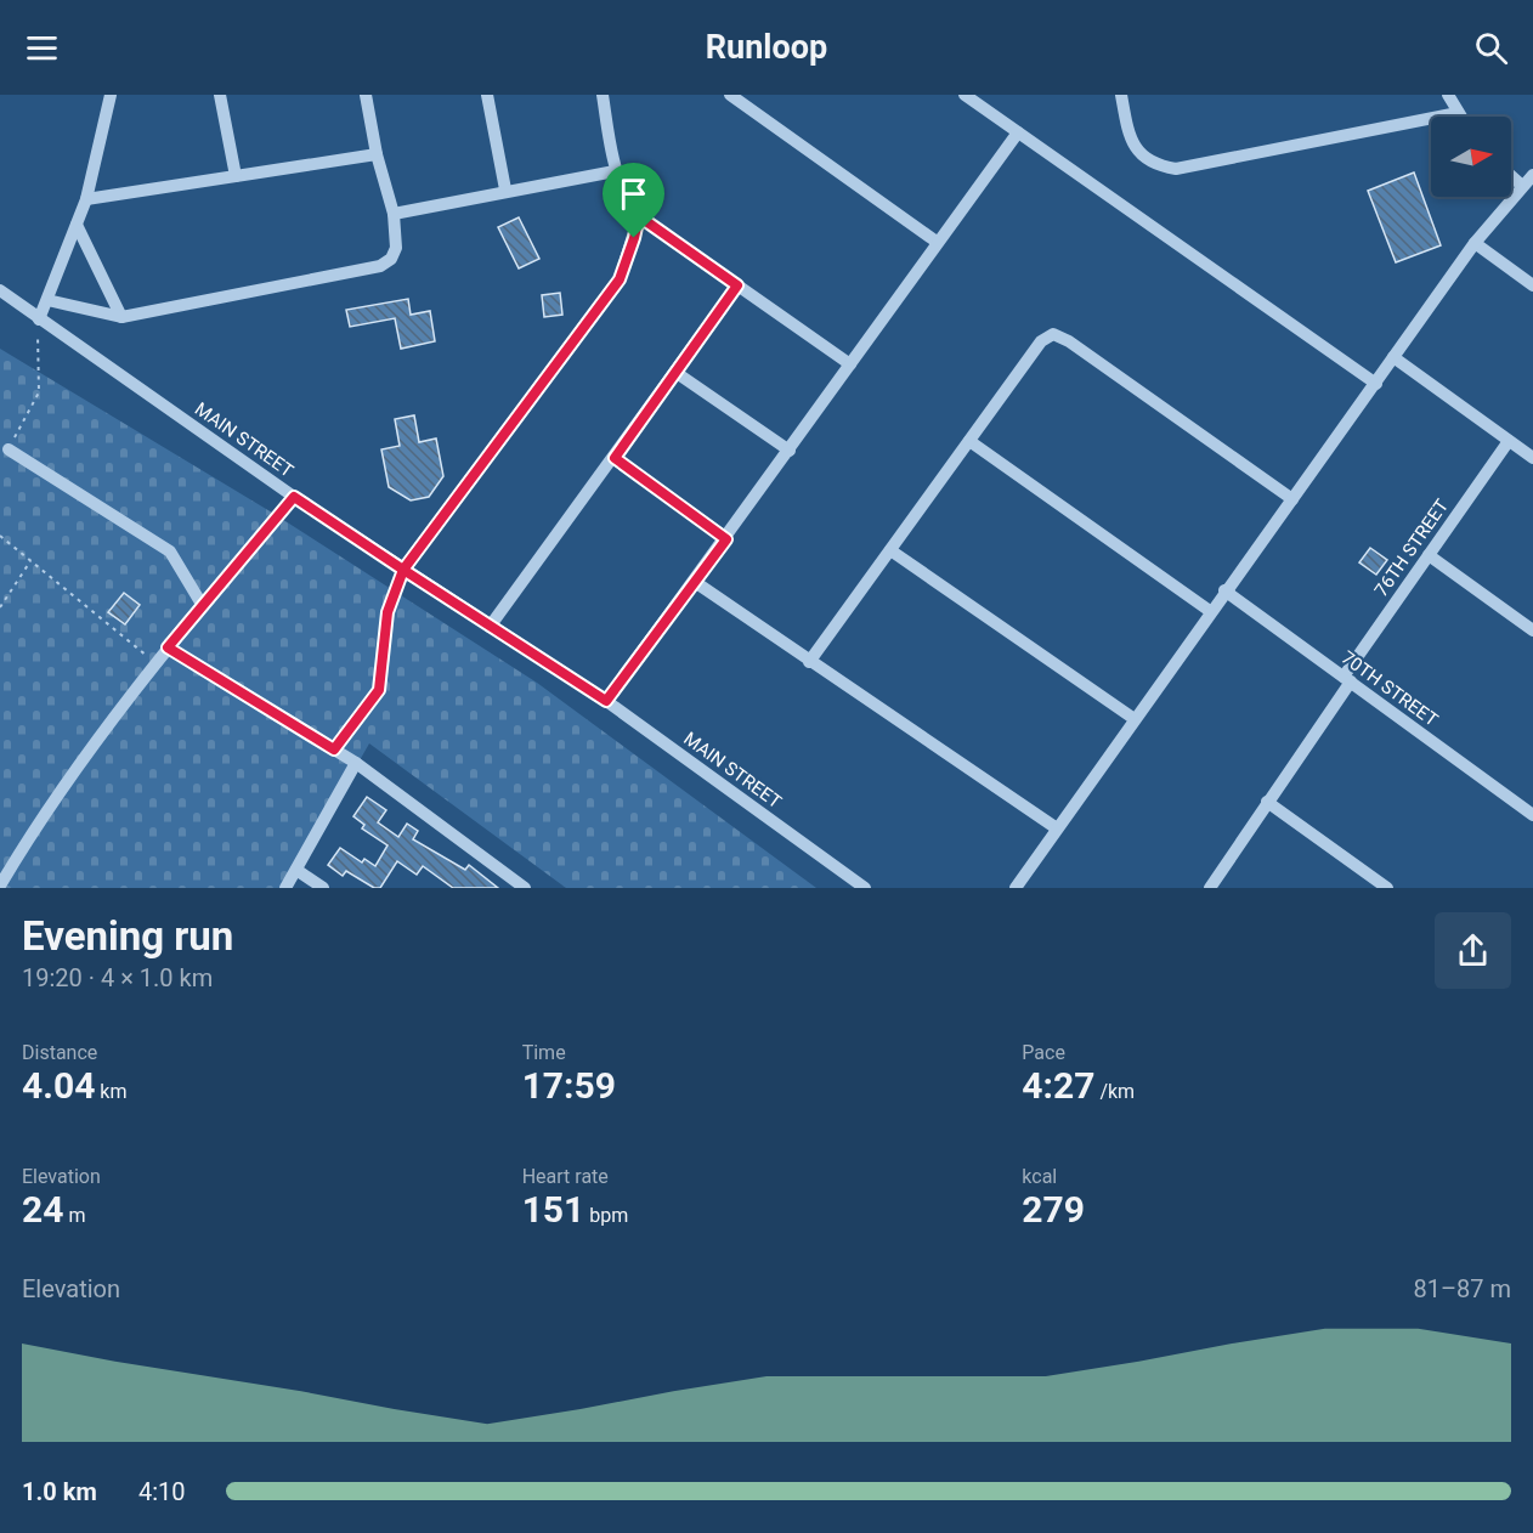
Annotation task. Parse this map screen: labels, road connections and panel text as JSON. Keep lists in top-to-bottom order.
{
  "streets": {
    "street": ["MAIN STREET", "76TH STREET", "70TH STREET"]
  },
  "crossings": [
    ["76TH STREET", "70TH STREET"]
  ],
  "north": "right",
  "page": {
    "header": "Runloop",
    "heading": ["Evening run", "19:20 · 4 × 1.0 km"],
    "stats": [
      ["Distance", "4.04 km"],
      ["Time", "17:59"],
      ["Pace", "4:27 /km"],
      ["Elevation", "24 m"],
      ["Heart rate", "151 bpm"],
      ["kcal", "279"]
    ],
    "chart": ["Elevation", "81–87 m"],
    "list": [
      {
        "name": "1.0 km",
        "note": "4:10"
      }
    ]
  }
}
